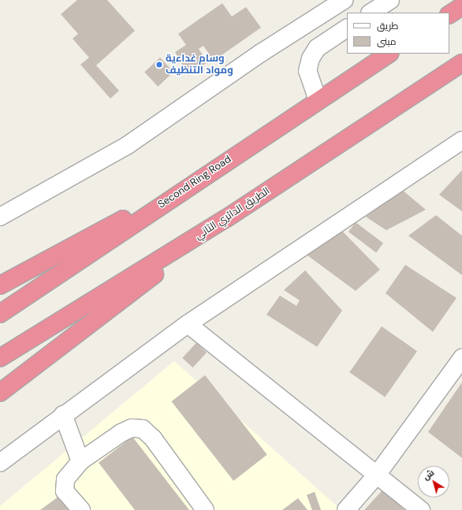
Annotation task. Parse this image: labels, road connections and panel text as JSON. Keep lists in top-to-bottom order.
{
  "streets": {
    "highway": ["Second Ring Road", "الطريق الدائري الثاني"]
  },
  "places": ["وسام غداءية ومواد التنظيف"],
  "legend": ["طريق", "مبنى"],
  "north": "top left"
}
